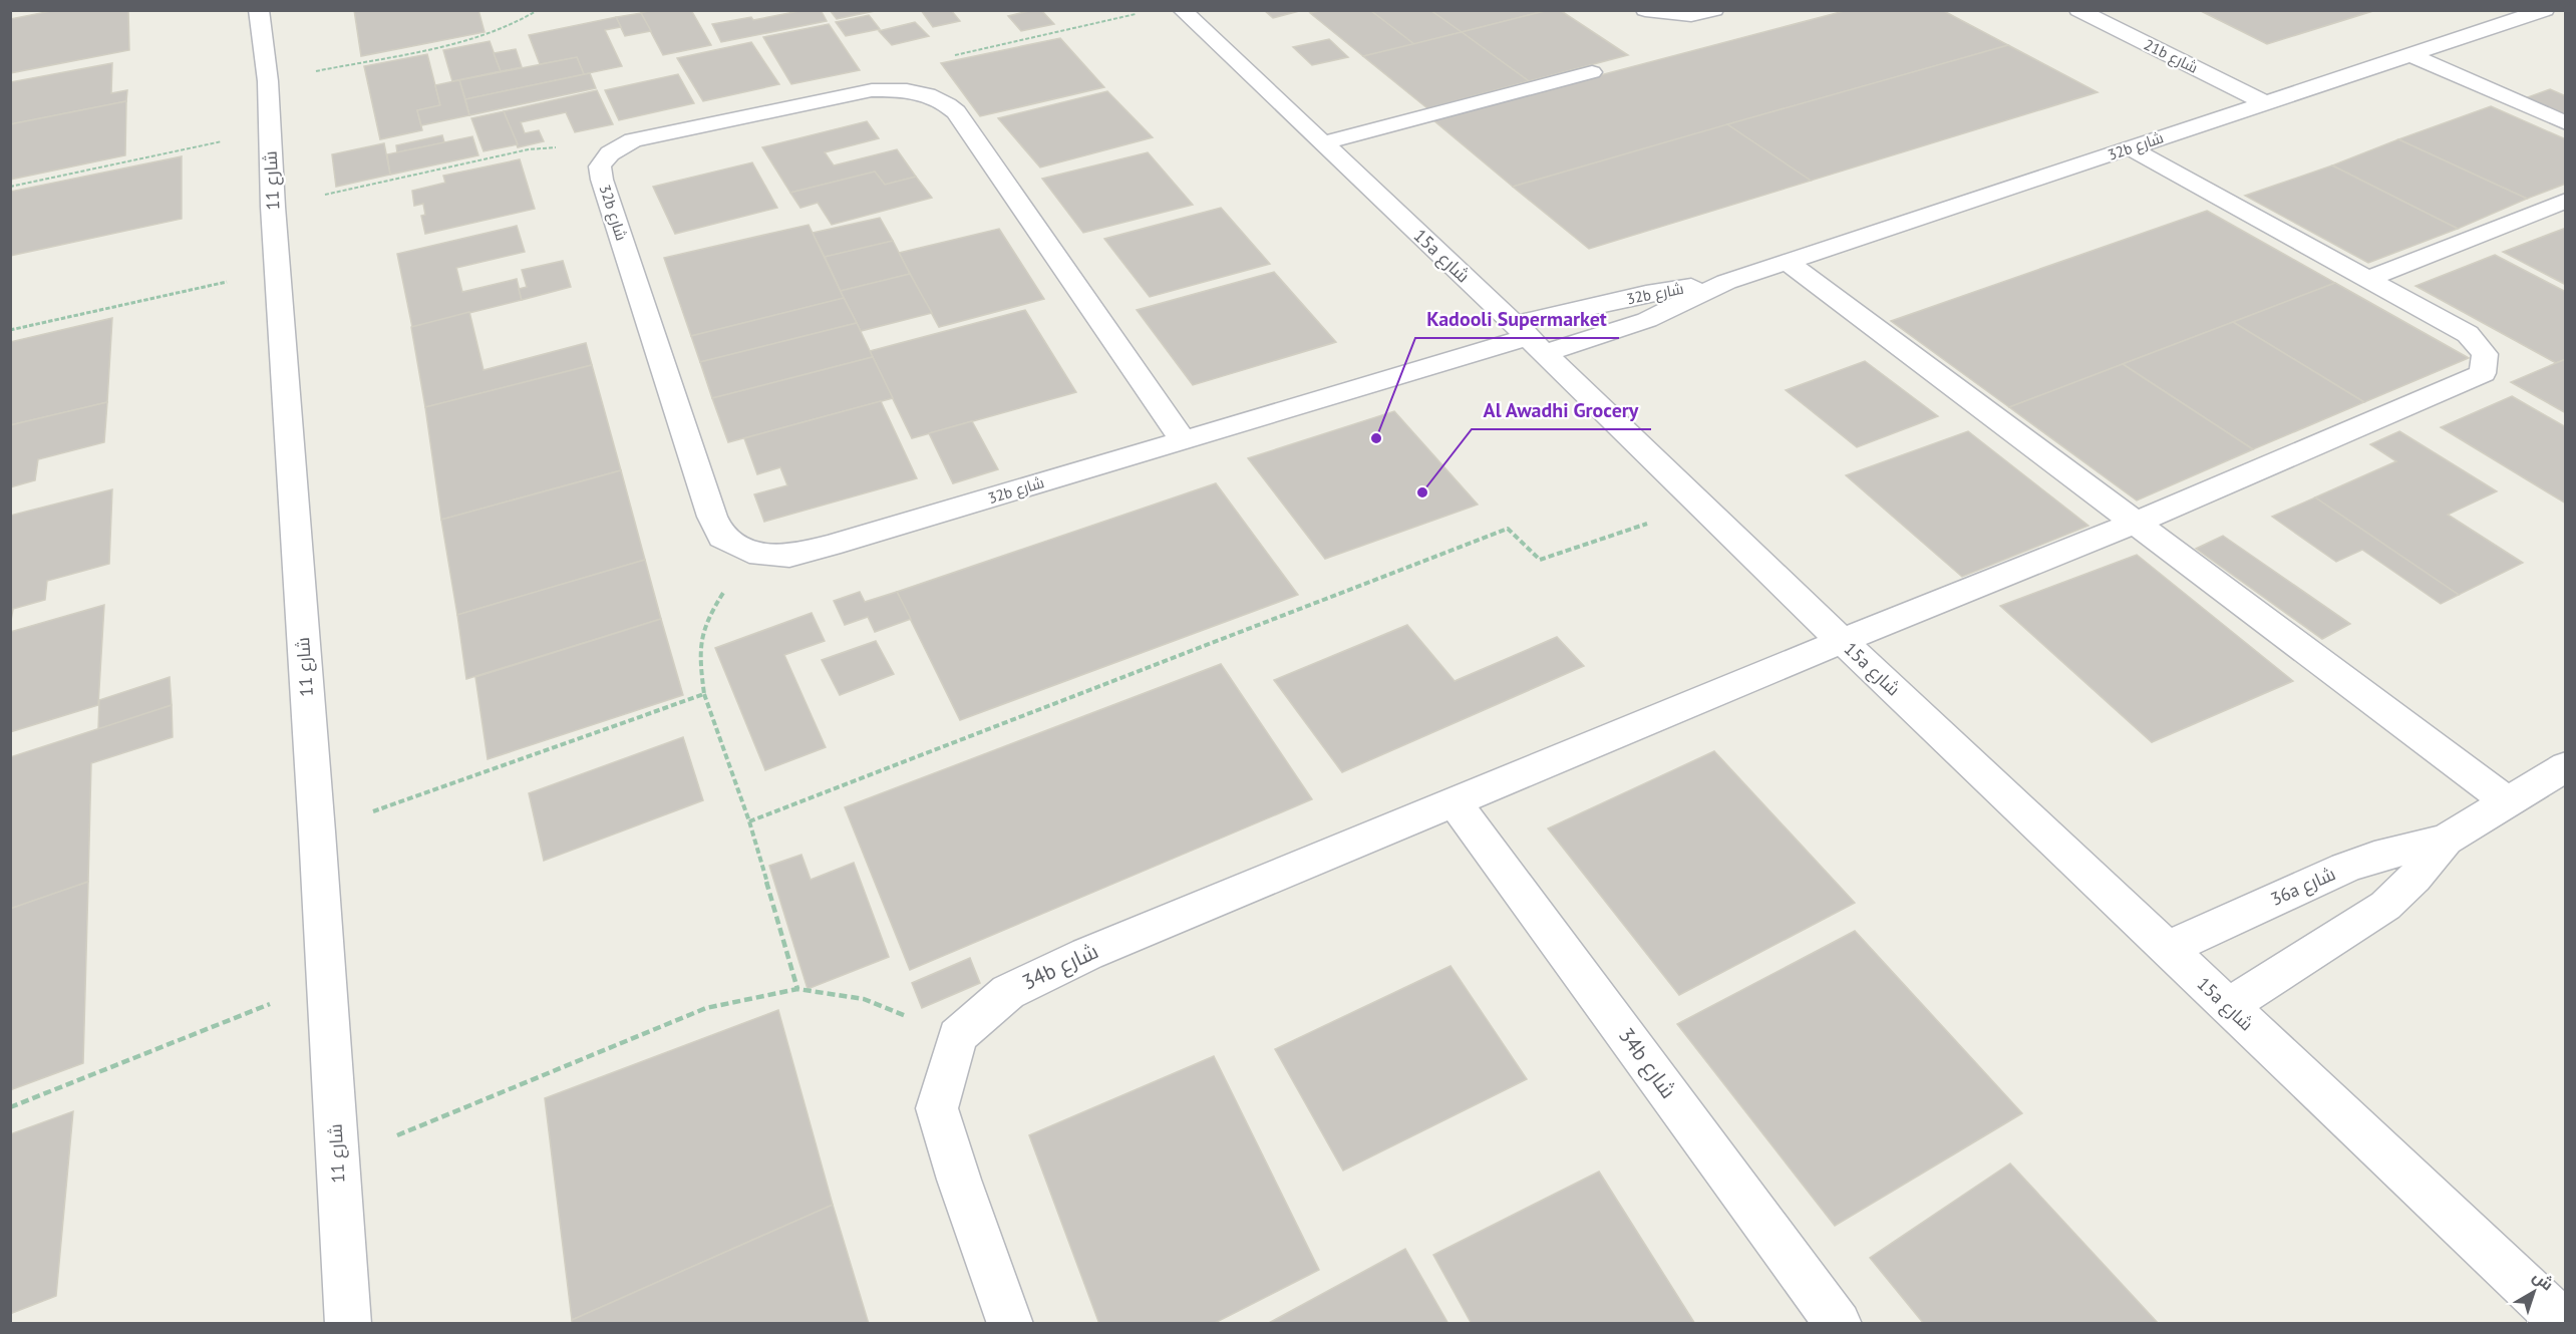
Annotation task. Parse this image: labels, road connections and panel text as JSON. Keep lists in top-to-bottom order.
{
  "streets": {
    "street": [
      "21b شارع",
      "32b شارع",
      "شارع 11",
      "15a شارع",
      "36a شارع",
      "34b شارع"
    ]
  },
  "crossings": [
    ["21b شارع", "32b شارع"],
    ["32b شارع", "15a شارع"],
    ["15a شارع", "36a شارع"],
    ["15a شارع", "34b شارع"]
  ],
  "places": ["Kadooli Supermarket", "Al Awadhi Grocery"],
  "north": "top right"
}
